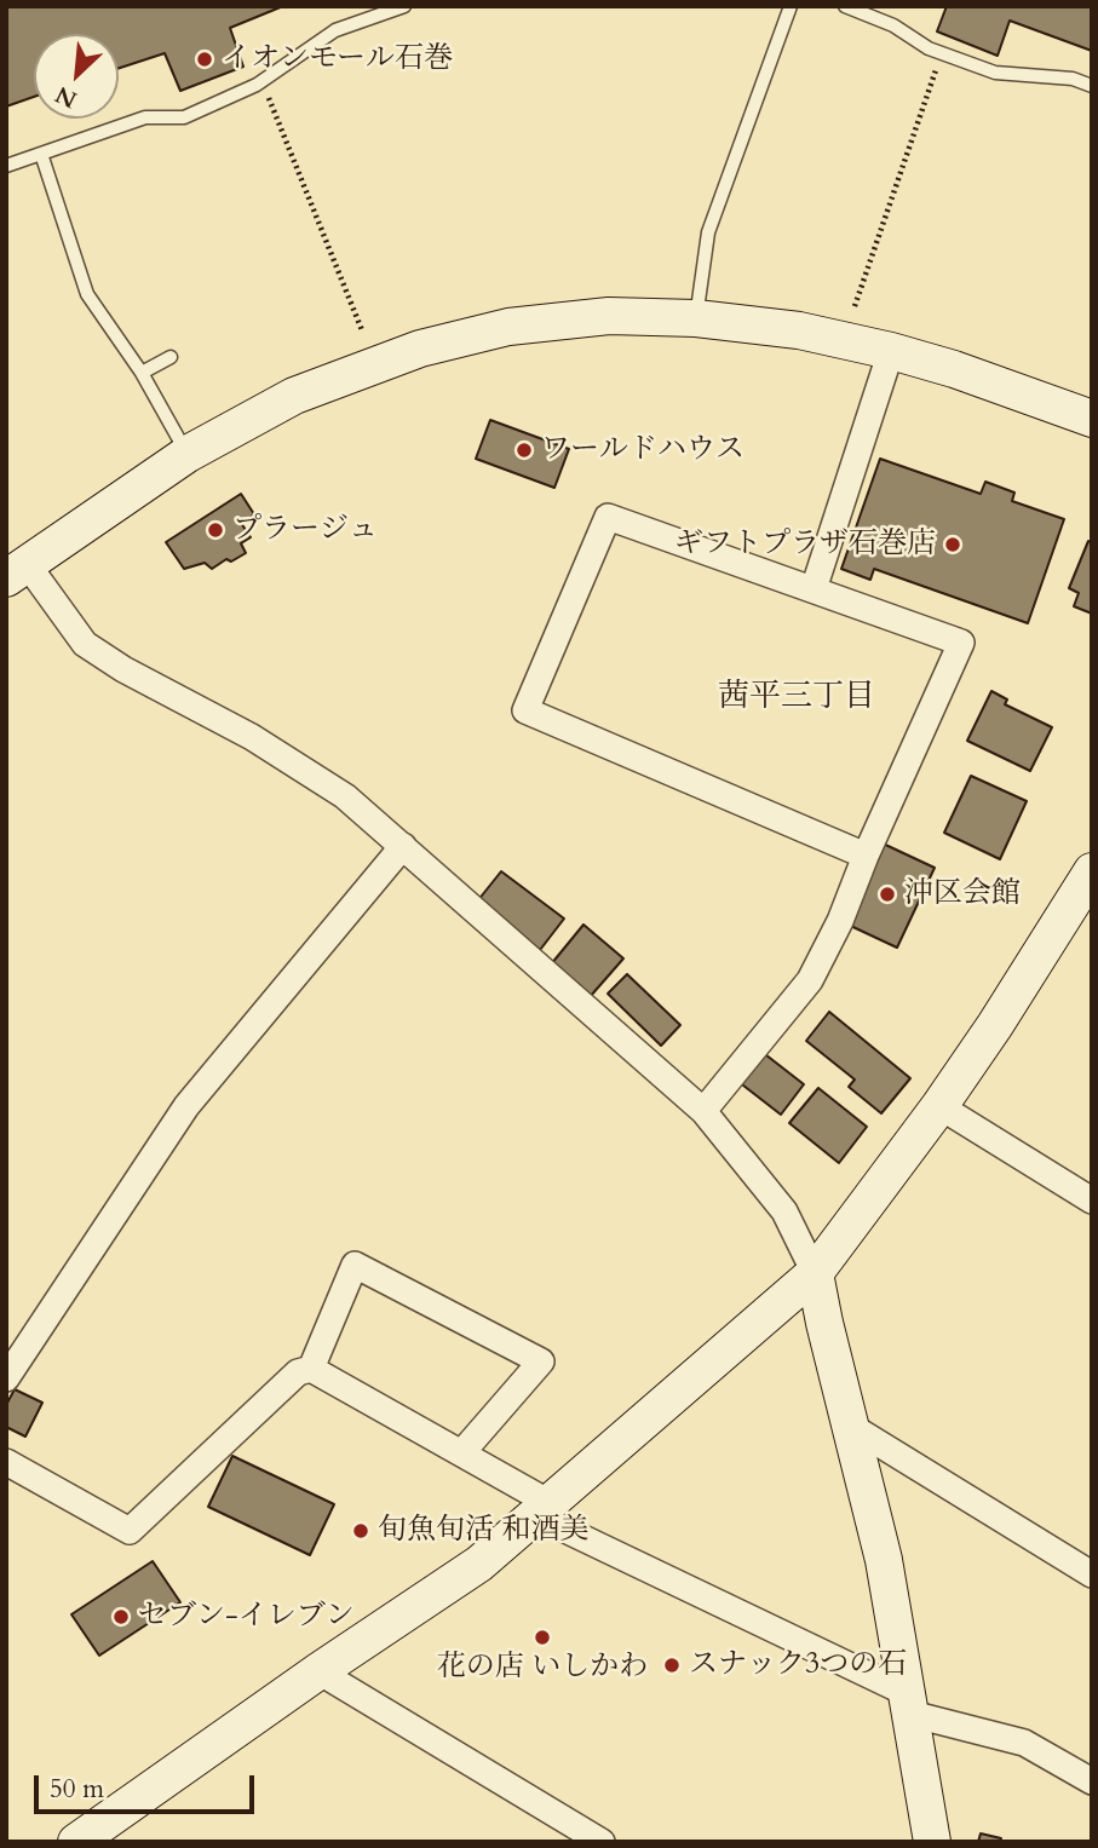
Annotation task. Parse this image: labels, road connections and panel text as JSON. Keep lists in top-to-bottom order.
{
  "districts": ["茜平三丁目"],
  "places": [
    "イオンモール石巻",
    "ワールドハウス",
    "プラージュ",
    "ギフトプラザ石巻店",
    "沖区会館",
    "旬魚旬活 和酒美",
    "セブン-イレブン",
    "花の店 いしかわ",
    "スナック3つの石"
  ],
  "scale_bar": "50 m",
  "north": "bottom left"
}
